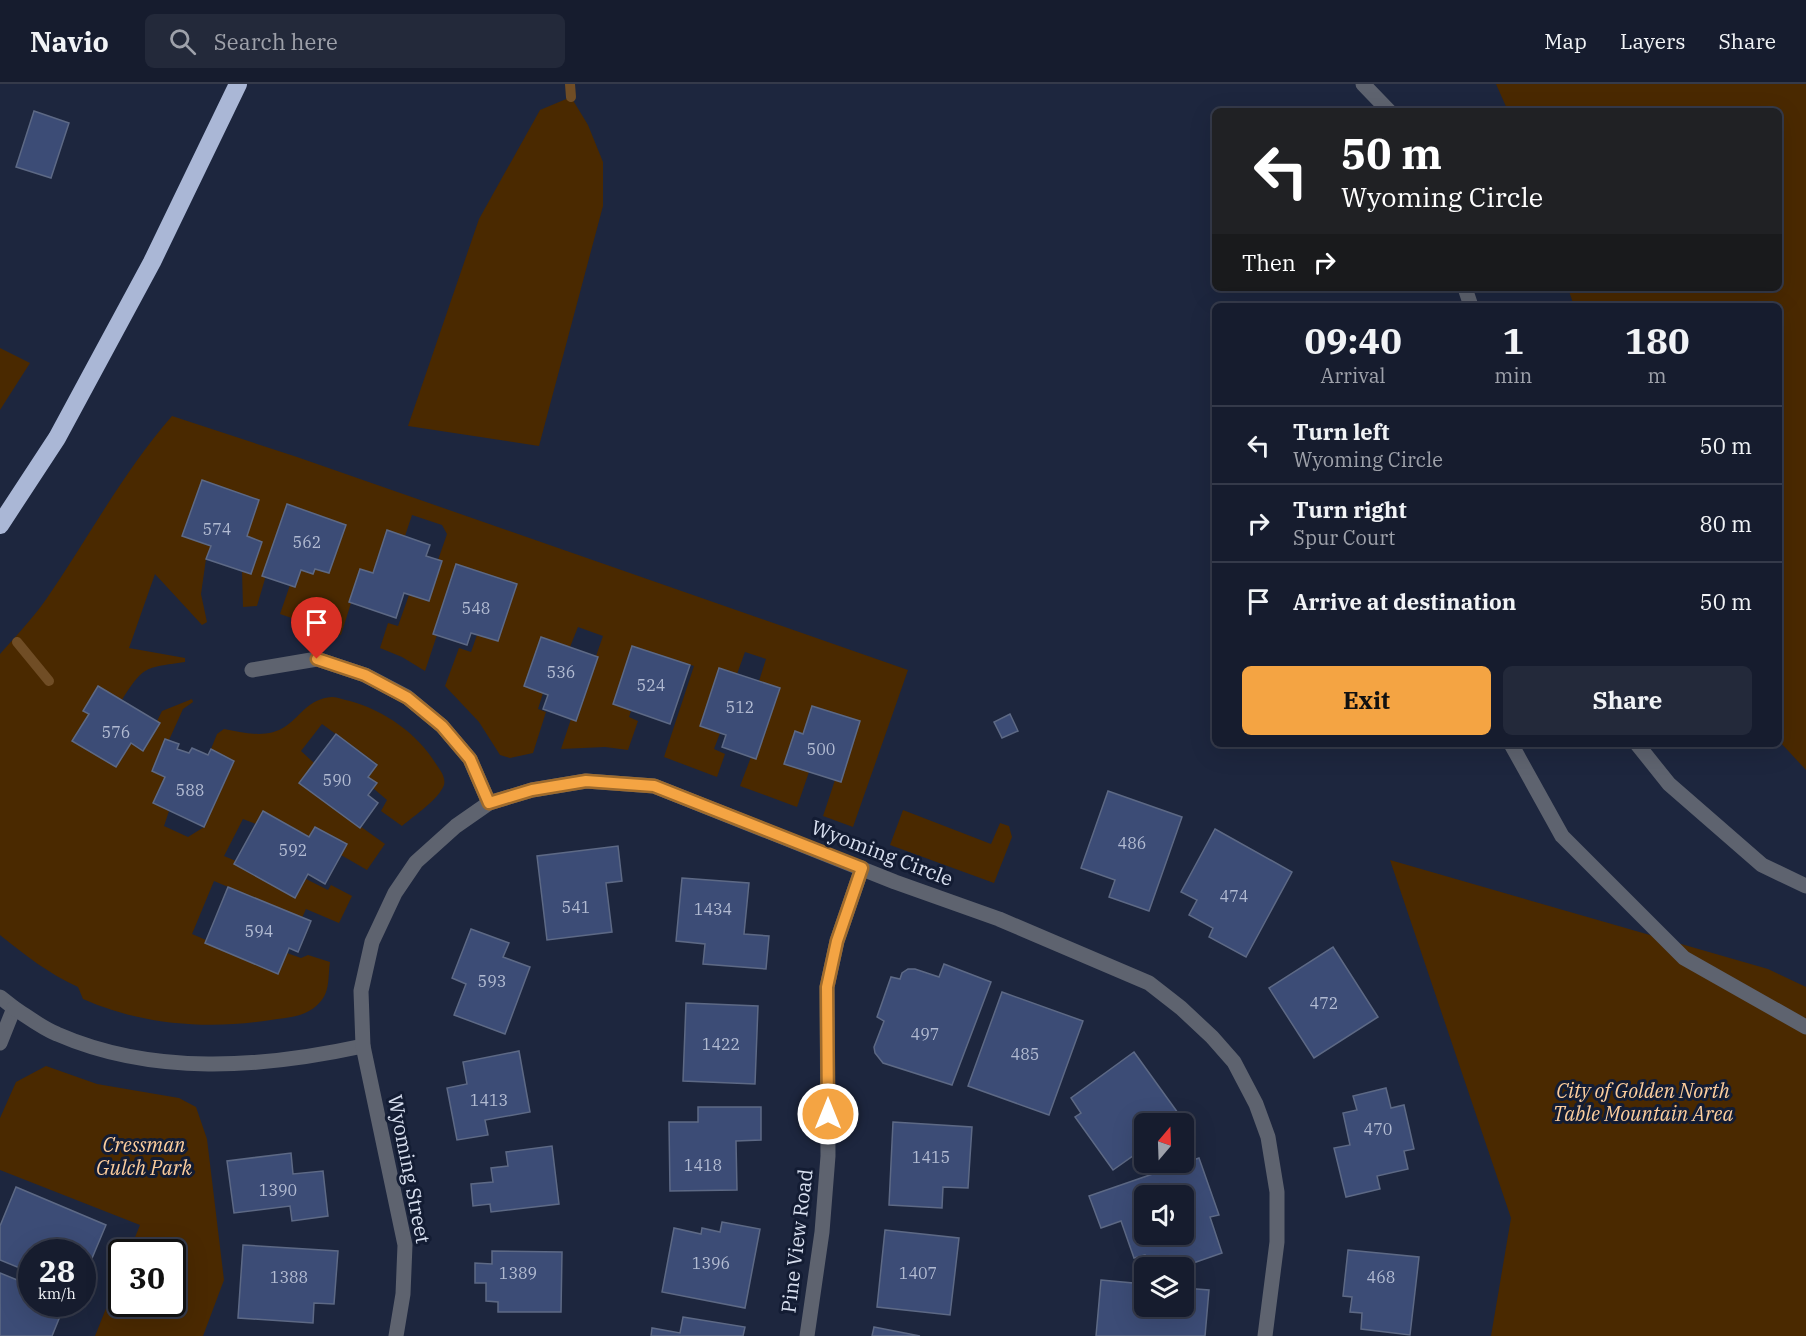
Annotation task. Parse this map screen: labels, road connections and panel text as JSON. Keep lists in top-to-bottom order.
{
  "streets": {
    "street": ["Wyoming Circle", "Wyoming Street", "Pine View Road"]
  },
  "crossings": [
    ["Wyoming Circle", "Wyoming Street"],
    ["Wyoming Circle", "Pine View Road"]
  ],
  "parks": ["City of Golden North Table Mountain Area", "Cressman Gulch Park"],
  "house_numbers": [
    "574",
    "562",
    "548",
    "536",
    "524",
    "512",
    "576",
    "500",
    "590",
    "588",
    "486",
    "592",
    "474",
    "541",
    "1434",
    "594",
    "593",
    "472",
    "497",
    "1422",
    "485",
    "1413",
    "470",
    "1415",
    "1418",
    "1390",
    "1396",
    "1389",
    "1407",
    "1388",
    "468"
  ],
  "north": "top",
  "page": {
    "header": "Navio",
    "search": "Search here",
    "nav": ["Map", "Layers", "Share"],
    "turn": ["50 m", "Wyoming Circle"],
    "then": "Then",
    "eta": [
      "09:40",
      "Arrival",
      "1",
      "min",
      "180",
      "m"
    ],
    "list": [
      {
        "name": "Turn left",
        "note": "Wyoming Circle",
        "value": "50 m"
      },
      {
        "name": "Turn right",
        "note": "Spur Court",
        "value": "80 m"
      },
      {
        "name": "Arrive at destination",
        "value": "50 m"
      }
    ],
    "buttons": ["Exit", "Share"],
    "speed": "28 km/h",
    "limit": "30"
  }
}
